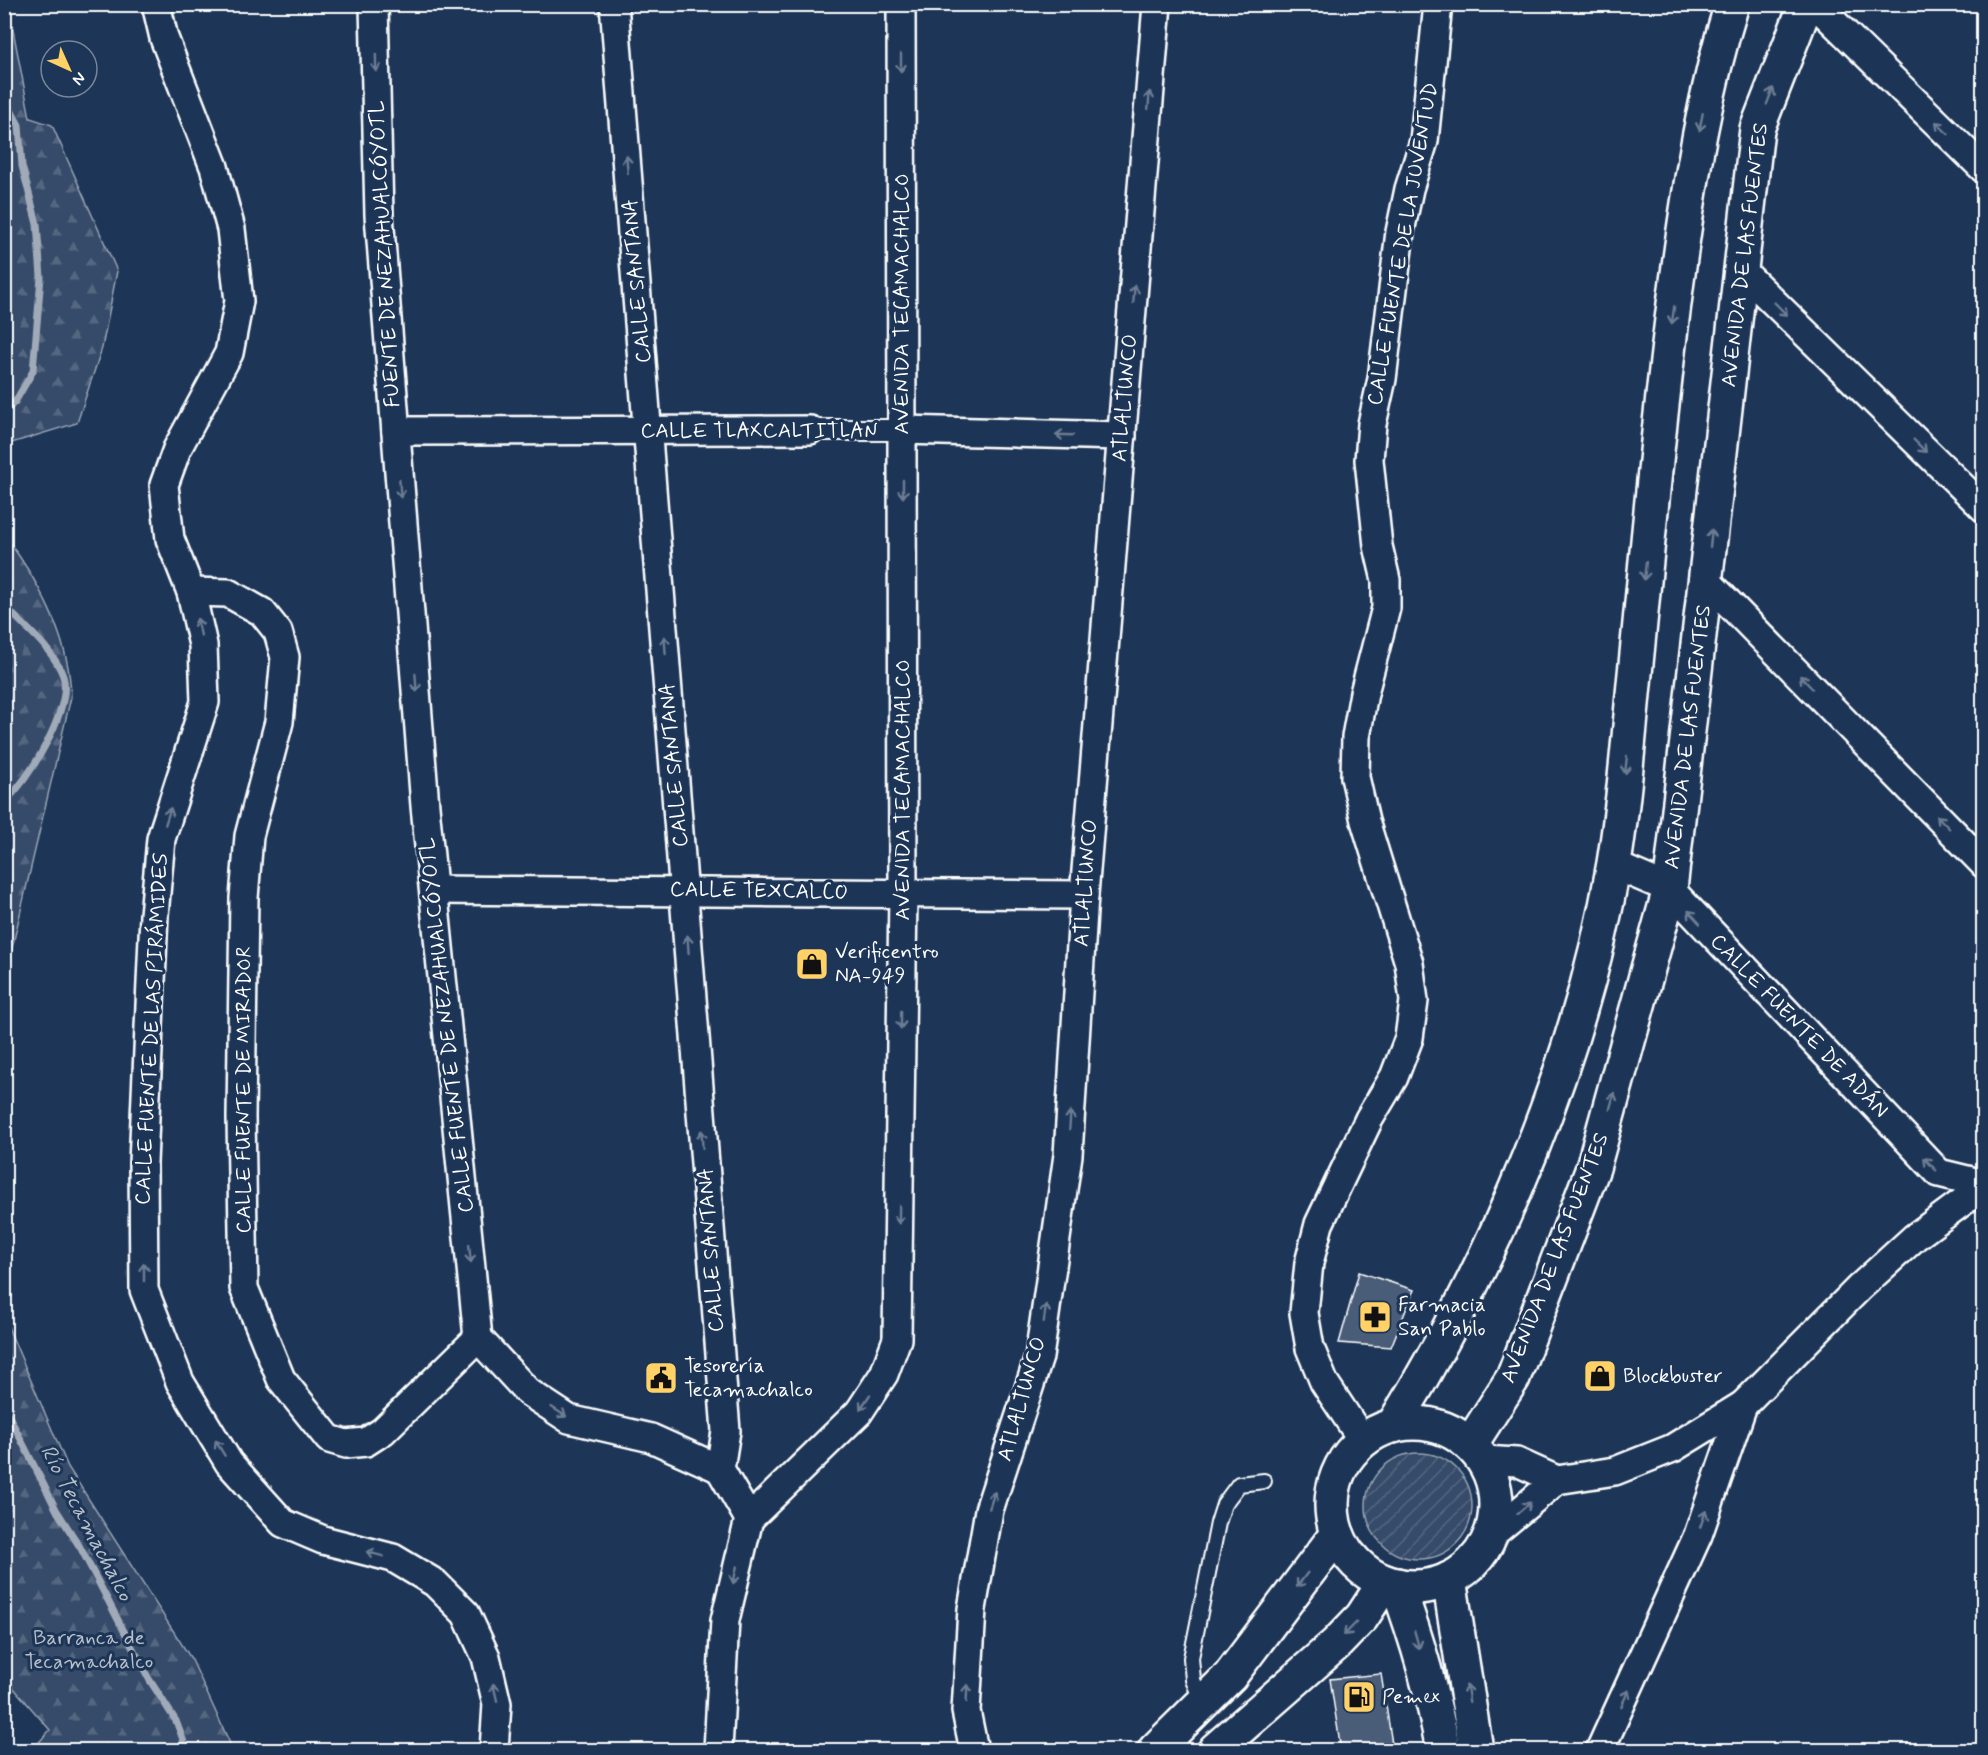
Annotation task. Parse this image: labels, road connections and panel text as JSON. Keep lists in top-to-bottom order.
{
  "streets": {
    "main road": ["AVENIDA DE LAS FUENTES"],
    "street": [
      "CALLE FUENTE DE LA JUVENTUD",
      "FUENTE DE NEZAHUALCÓYOTL",
      "CALLE SANTANA",
      "AVENIDA TECAMACHALCO",
      "ATLALTUNCO",
      "CALLE TLAXCALTITLAN",
      "CALLE TEXCALCO",
      "CALLE FUENTE DE NEZAHUALCÓYOTL",
      "CALLE FUENTE DE ADÁN",
      "CALLE FUENTE DE LAS PIRÁMIDES",
      "CALLE FUENTE DE MIRADOR"
    ]
  },
  "crossings": [
    ["CALLE FUENTE DE LA JUVENTUD", "AVENIDA DE LAS FUENTES"],
    ["FUENTE DE NEZAHUALCÓYOTL", "CALLE TLAXCALTITLAN"],
    ["FUENTE DE NEZAHUALCÓYOTL", "CALLE FUENTE DE NEZAHUALCÓYOTL"],
    ["AVENIDA DE LAS FUENTES", "CALLE FUENTE DE ADÁN"],
    ["CALLE SANTANA", "CALLE TLAXCALTITLAN"],
    ["CALLE SANTANA", "CALLE TEXCALCO"],
    ["AVENIDA TECAMACHALCO", "CALLE TLAXCALTITLAN"],
    ["AVENIDA TECAMACHALCO", "CALLE TEXCALCO"],
    ["ATLALTUNCO", "CALLE TLAXCALTITLAN"],
    ["ATLALTUNCO", "CALLE TEXCALCO"],
    ["CALLE TLAXCALTITLAN", "CALLE FUENTE DE NEZAHUALCÓYOTL"],
    ["CALLE TEXCALCO", "CALLE FUENTE DE NEZAHUALCÓYOTL"],
    ["CALLE FUENTE DE NEZAHUALCÓYOTL", "CALLE FUENTE DE MIRADOR"],
    ["CALLE FUENTE DE LAS PIRÁMIDES", "CALLE FUENTE DE MIRADOR"]
  ],
  "one_way": [
    "FUENTE DE NEZAHUALCÓYOTL",
    "CALLE SANTANA",
    "AVENIDA TECAMACHALCO",
    "ATLALTUNCO",
    "CALLE FUENTE DE NEZAHUALCÓYOTL",
    "CALLE FUENTE DE ADÁN",
    "CALLE FUENTE DE LAS PIRÁMIDES"
  ],
  "water": ["Río Tecamachalco"],
  "parks": ["Barranca de Tecamachalco"],
  "places": {
    "shop": ["Verificentro NA-949", "Blockbuster"],
    "pharmacy": ["Farmacia San Pablo"],
    "public building": ["Tesorería Tecamachalco"],
    "fuel station": ["Pemex"]
  },
  "north": "bottom right"
}
